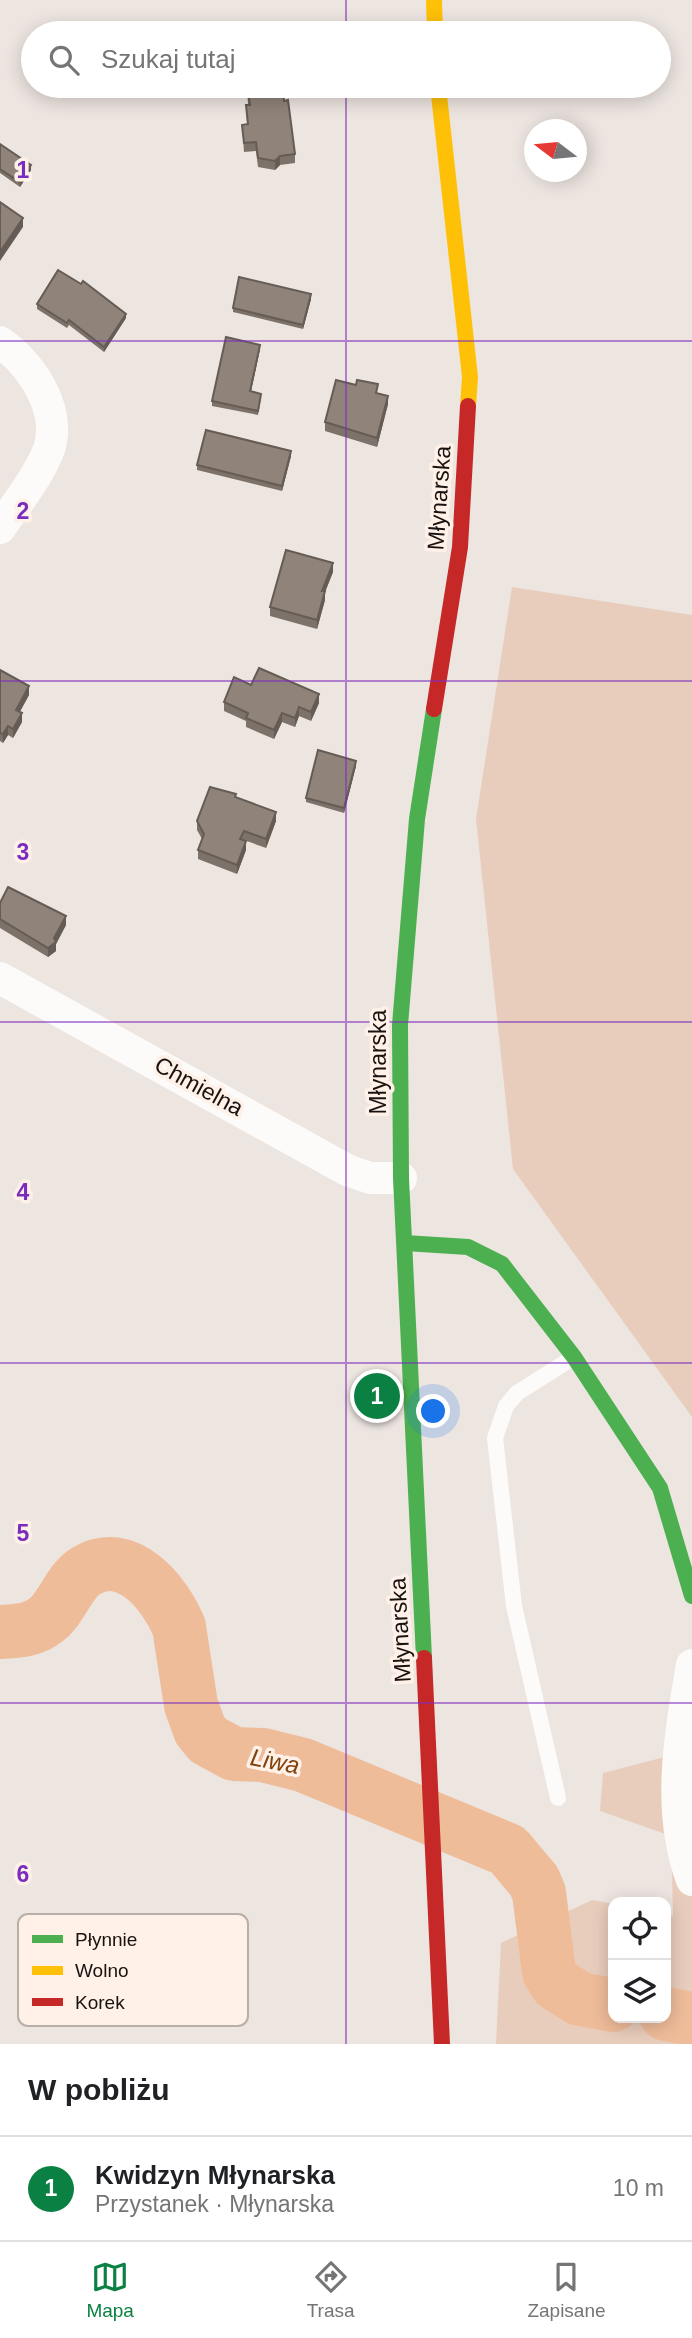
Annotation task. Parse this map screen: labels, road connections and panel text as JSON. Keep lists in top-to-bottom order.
{
  "streets": {
    "street": ["Młynarska", "Chmielna"]
  },
  "crossings": [
    ["Młynarska", "Chmielna"]
  ],
  "water": ["Liwa"],
  "legend": ["Płynnie", "Wolno", "Korek"],
  "north": "left",
  "page": {
    "search": "Szukaj tutaj",
    "pins": "1",
    "heading": "W pobliżu",
    "list": [
      {
        "mark": "1",
        "name": "Kwidzyn Młynarska",
        "note": "Przystanek · Młynarska",
        "value": "10 m"
      }
    ],
    "nav": ["Mapa", "Trasa", "Zapisane"]
  },
  "grid": {
    "rows": [
      "1",
      "2",
      "3",
      "4",
      "5",
      "6"
    ]
  }
}
